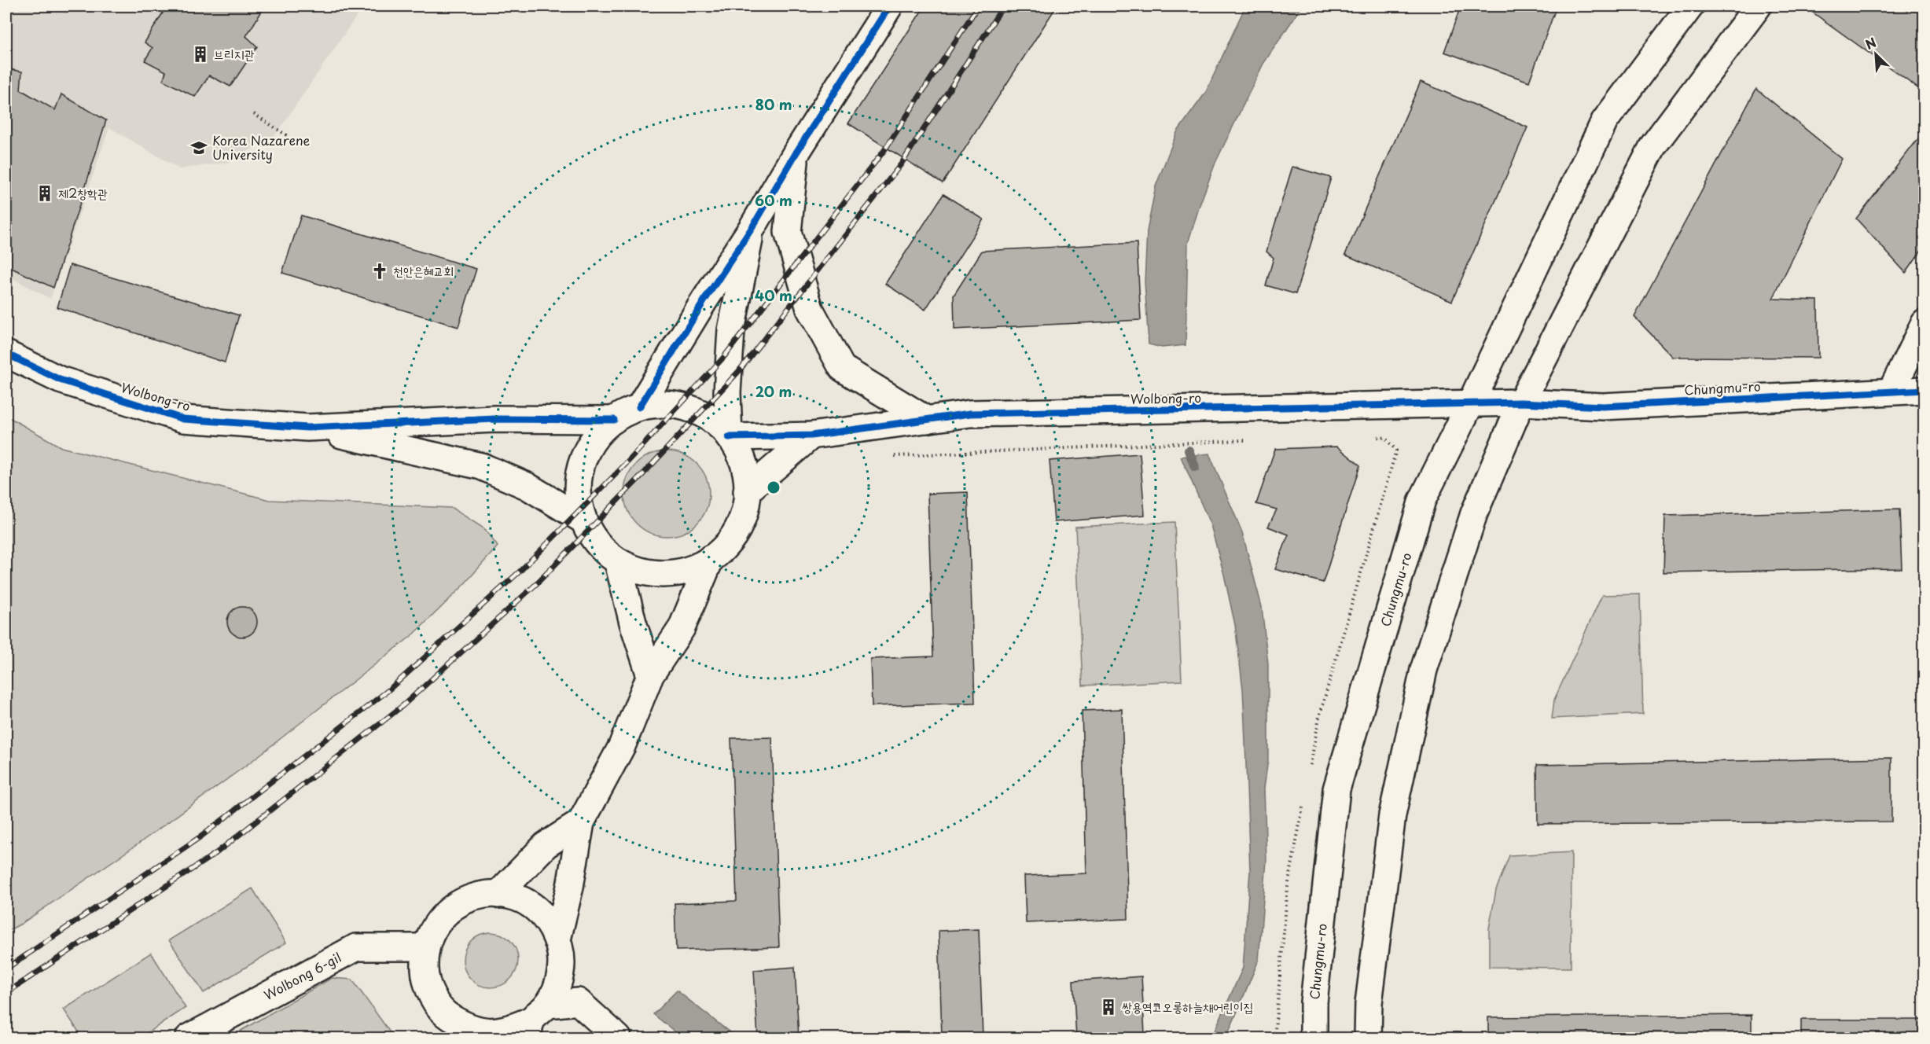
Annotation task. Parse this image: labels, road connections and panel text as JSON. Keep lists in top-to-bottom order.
{
  "streets": {
    "street": ["Chungmu-ro", "Wolbong-ro", "Wolbong 6-gil"]
  },
  "crossings": [
    ["Chungmu-ro", "Wolbong-ro"]
  ],
  "places": {
    "building": ["브리지관", "제2창학관", "쌍용역코오롱하늘채어린이집"],
    "school or university": ["Korea Nazarene University"],
    "church": ["천안은혜교회"]
  },
  "north": "top left",
  "rings": [
    "80 m",
    "60 m",
    "40 m",
    "20 m"
  ]
}
